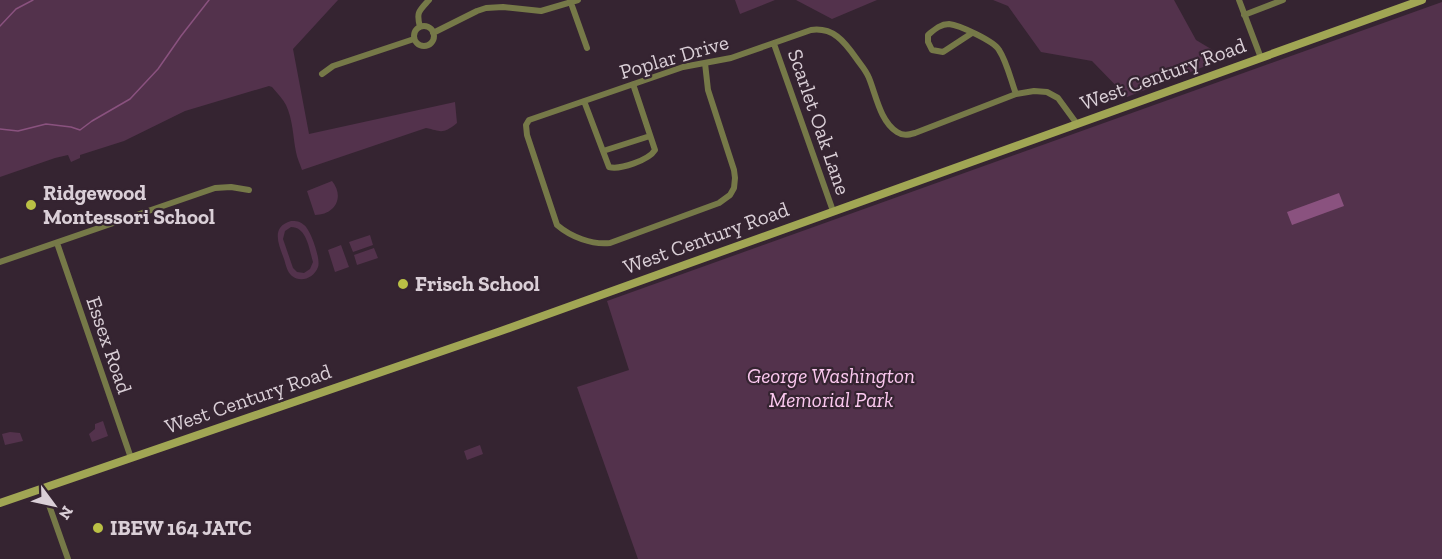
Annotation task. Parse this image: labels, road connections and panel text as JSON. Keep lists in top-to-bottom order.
{
  "streets": {
    "main road": ["West Century Road"],
    "street": ["Poplar Drive", "Scarlet Oak Lane", "Essex Road"]
  },
  "crossings": [
    ["Poplar Drive", "Scarlet Oak Lane"],
    ["West Century Road", "Scarlet Oak Lane"],
    ["West Century Road", "Essex Road"]
  ],
  "parks": ["George Washington Memorial Park"],
  "places": ["Ridgewood Montessori School", "Frisch School", "IBEW 164 JATC"],
  "north": "bottom right"
}
